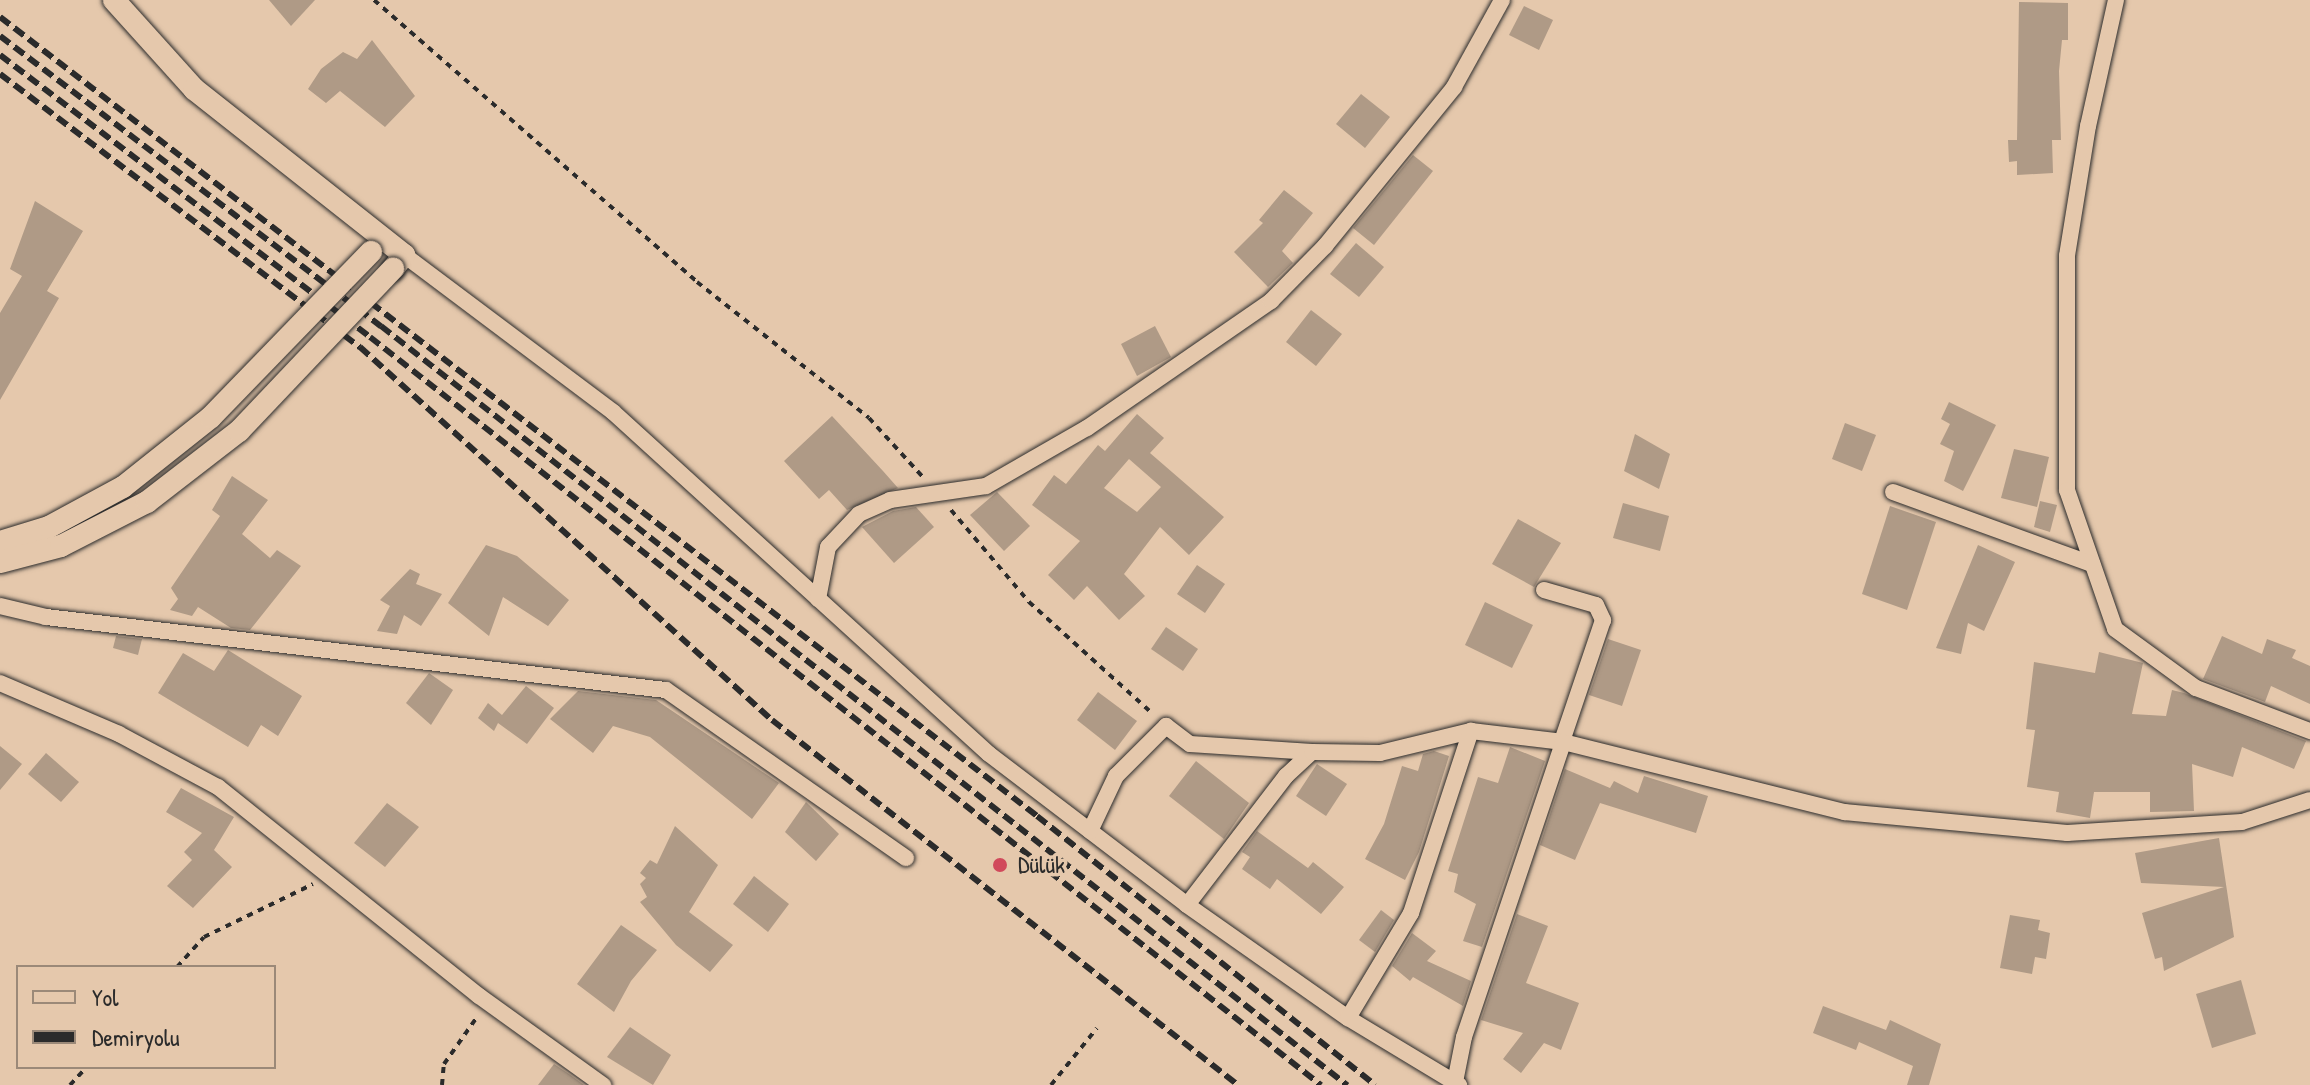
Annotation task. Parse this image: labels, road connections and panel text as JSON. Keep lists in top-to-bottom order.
{
  "places": ["Dülük"],
  "legend": ["Yol", "Demiryolu"]
}
